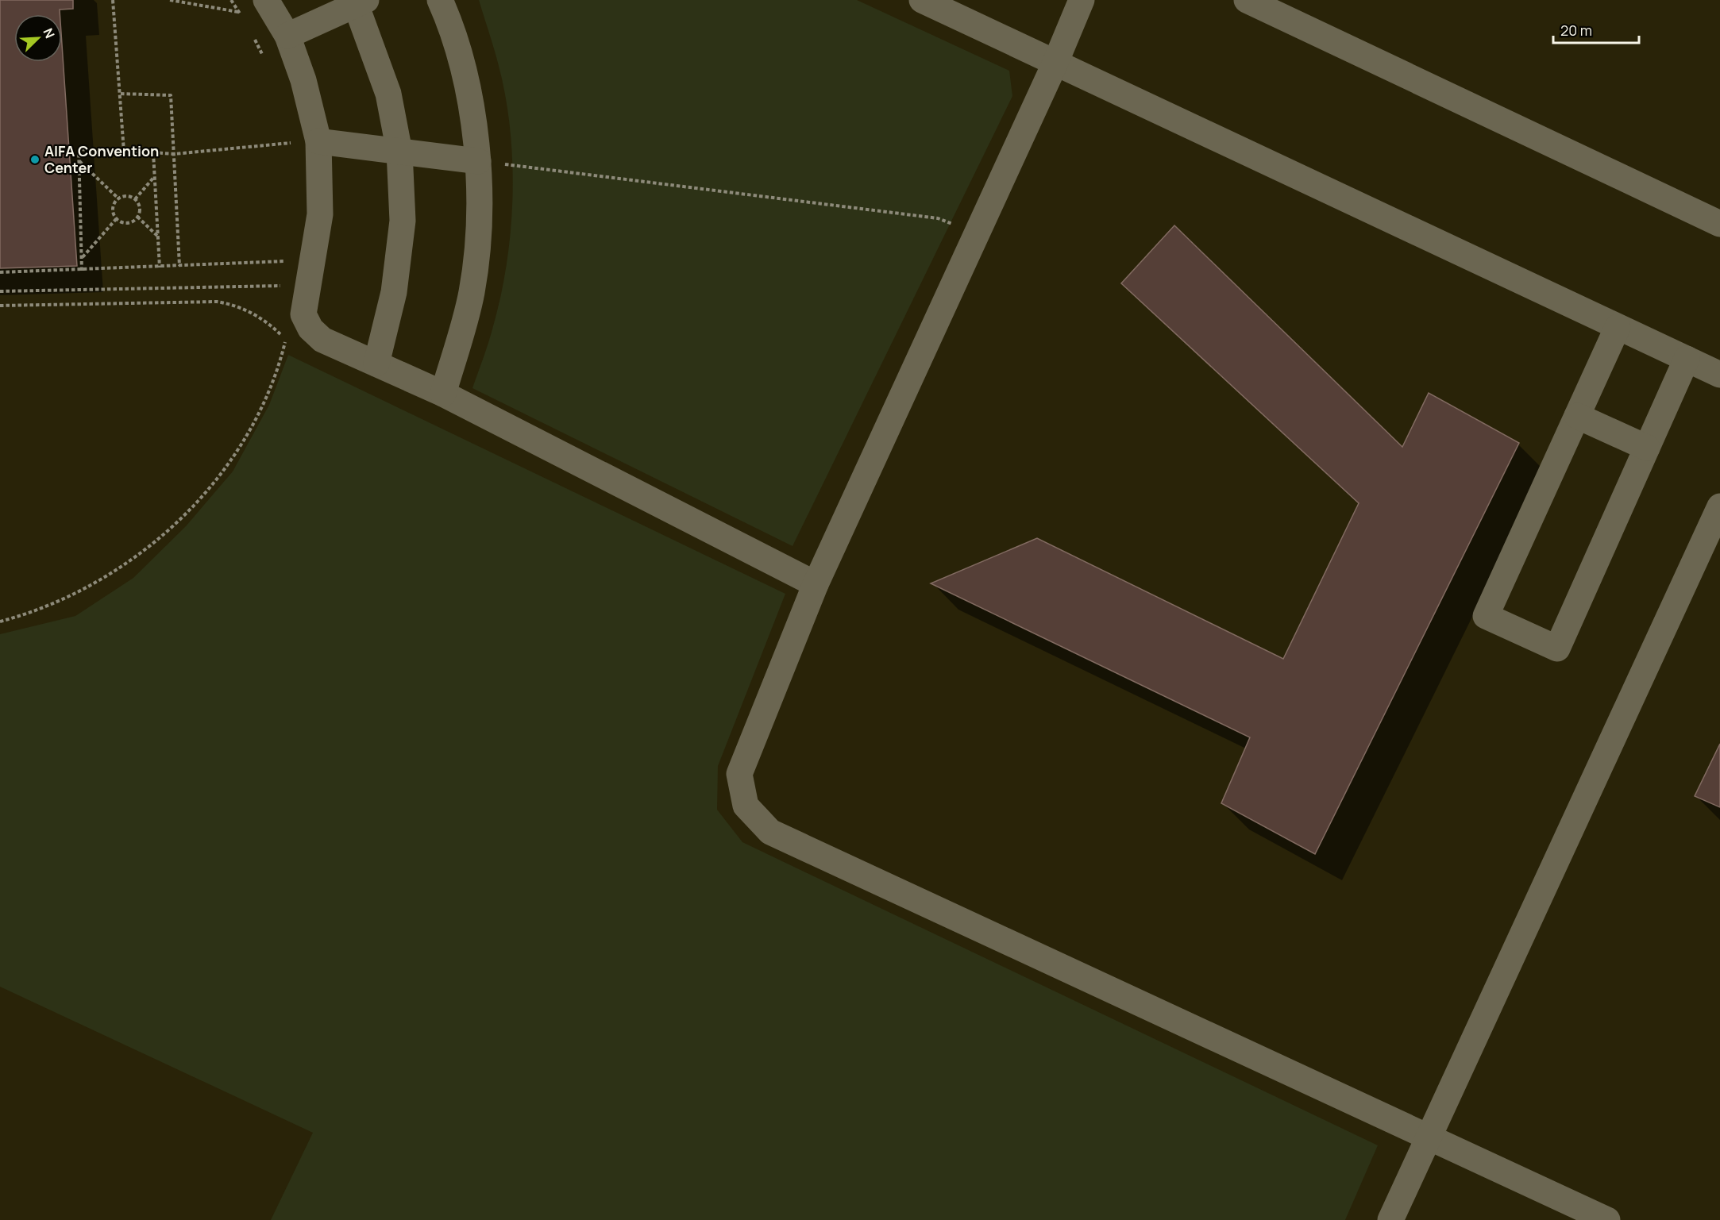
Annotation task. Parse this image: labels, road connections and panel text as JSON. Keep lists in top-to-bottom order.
{
  "places": ["AIFA Convention Center"],
  "scale_bar": "20 m",
  "north": "top right"
}
